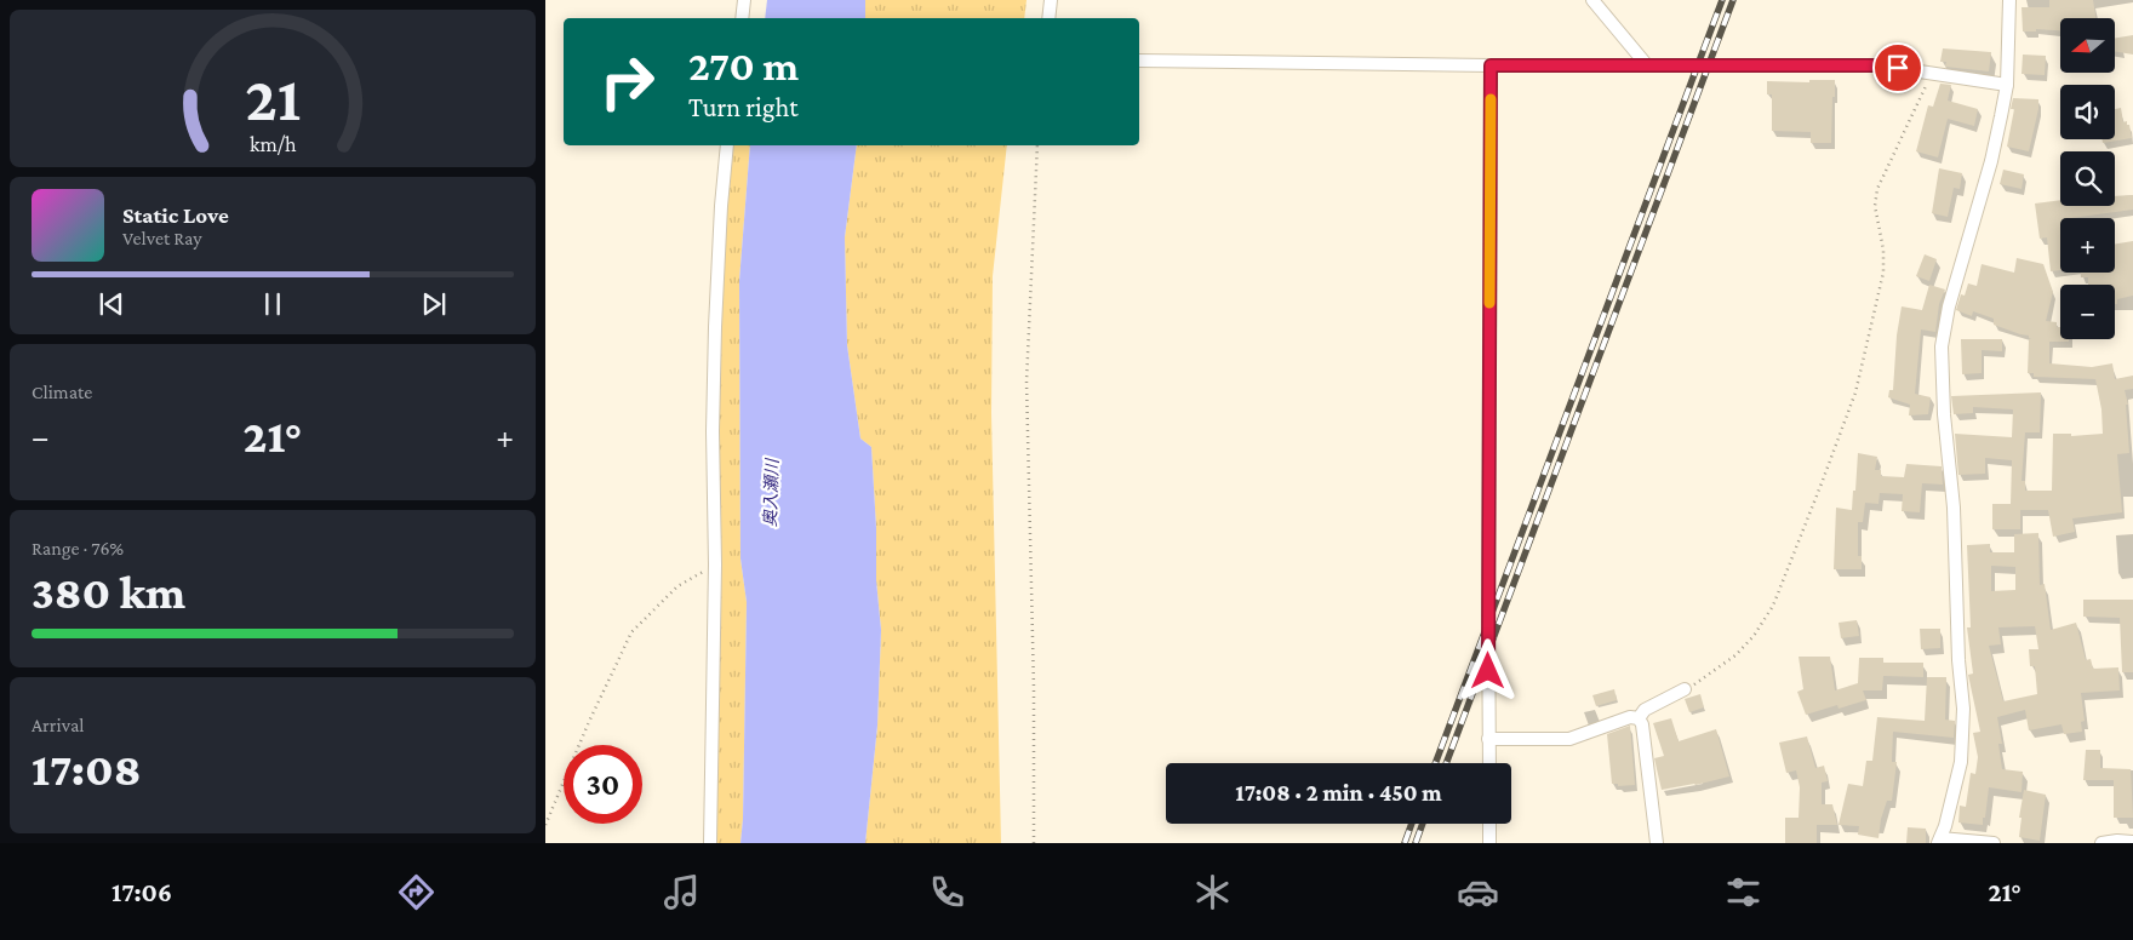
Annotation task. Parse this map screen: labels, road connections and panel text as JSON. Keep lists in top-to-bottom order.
{
  "water": ["奥入瀬川"],
  "north": "left",
  "page": {
    "map_buttons": ["+", "−"],
    "turn": ["270 m", "Turn right"],
    "song": ["Static Love", "Velvet Ray"],
    "tile": [
      "Climate",
      ["Range · 76%", "380 km"],
      ["Arrival", "17:08"]
    ],
    "heat": ["−", "21°", "+"],
    "limit": "30",
    "trip": "17:08 · 2 min · 450 m",
    "tabs": ["17:06", "21°"],
    "gauge": ["21", "km/h"]
  }
}
